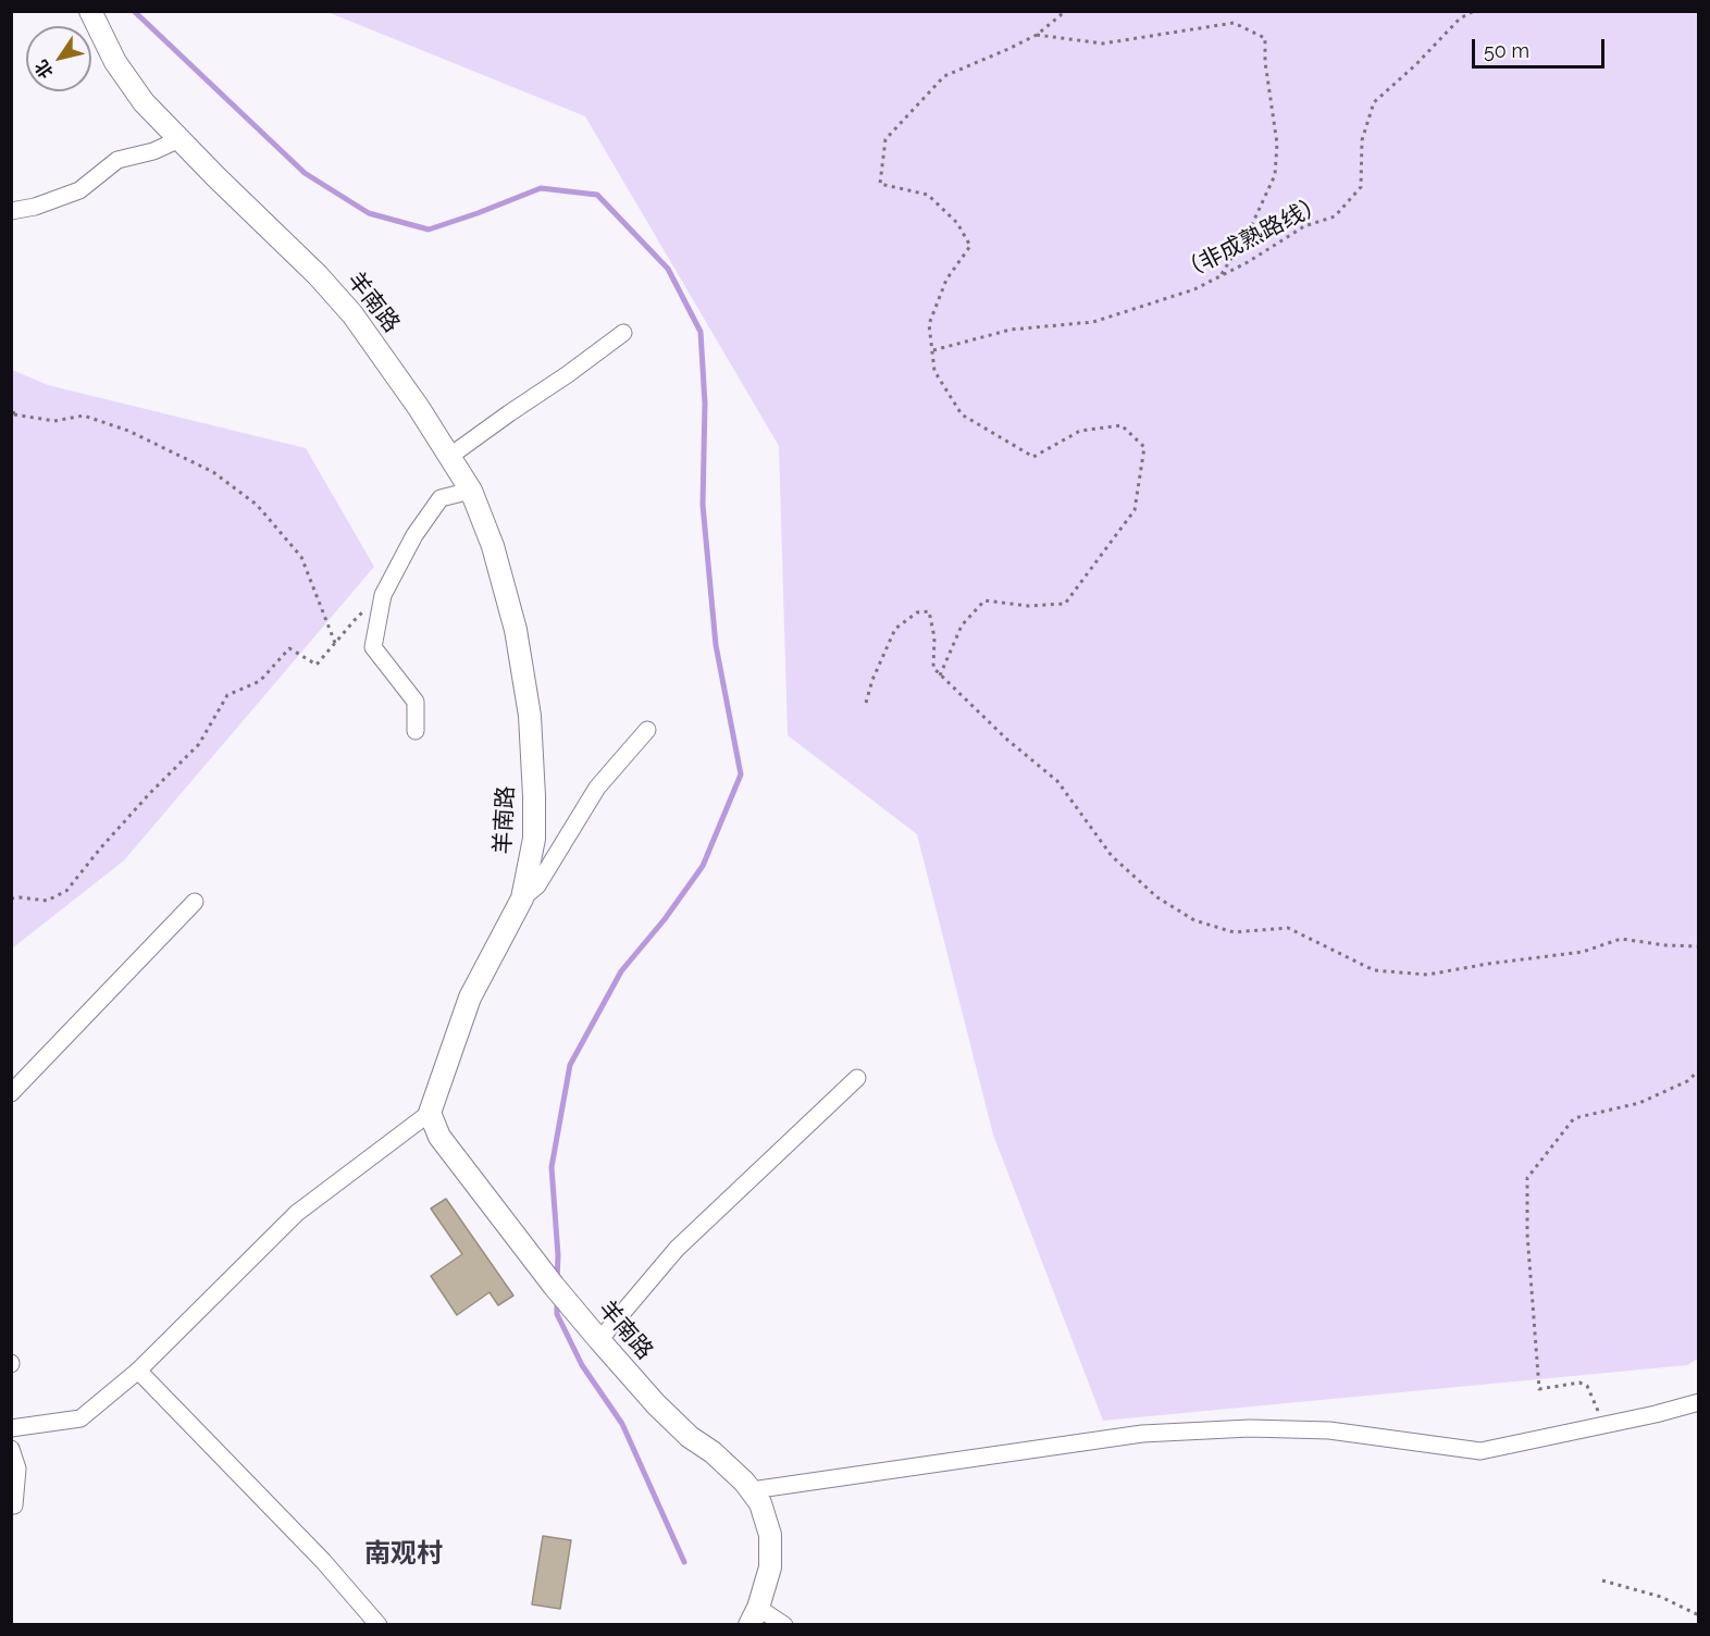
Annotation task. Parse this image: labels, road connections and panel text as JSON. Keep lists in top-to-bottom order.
{
  "streets": {
    "street": ["羊南路"],
    "path": ["（非成熟路线）"]
  },
  "districts": ["南观村"],
  "scale_bar": "50 m",
  "north": "bottom left"
}
